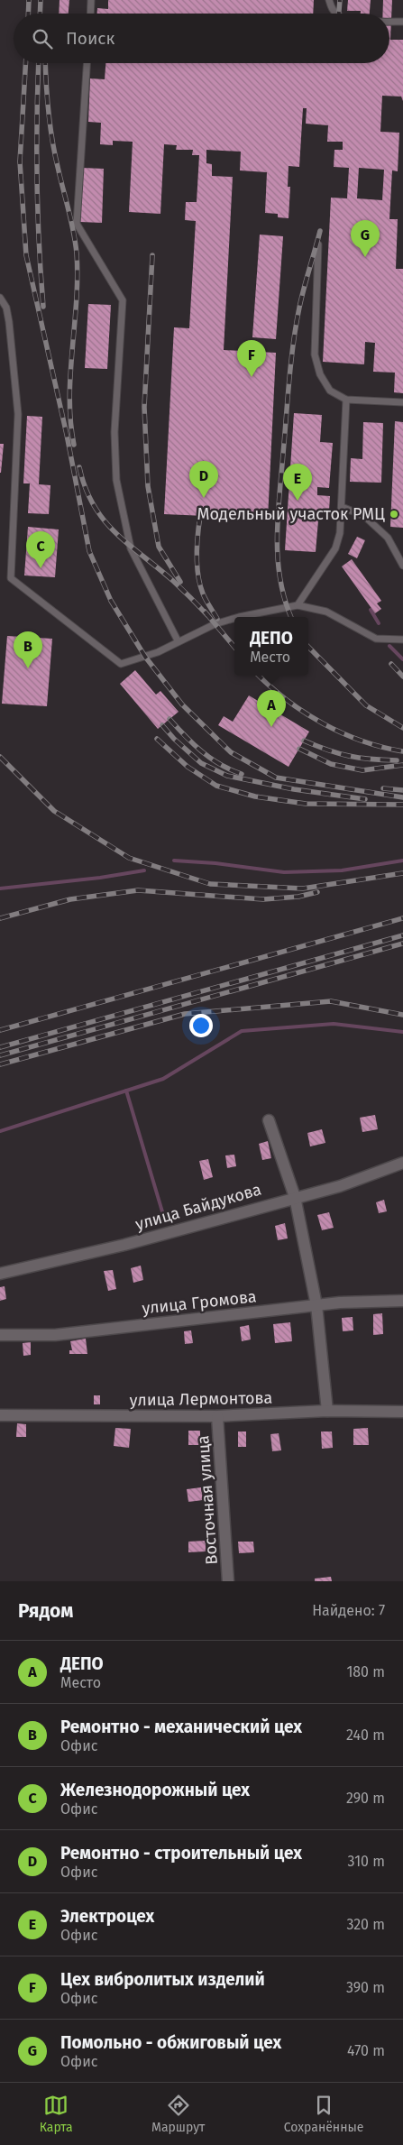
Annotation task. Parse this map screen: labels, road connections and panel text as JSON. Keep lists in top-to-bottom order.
{
  "streets": {
    "street": [
      "улица Байдукова",
      "улица Громова",
      "улица Лермонтова",
      "Восточная улица"
    ]
  },
  "crossings": [
    ["улица Лермонтова", "Восточная улица"]
  ],
  "places": ["Модельный участок РМЦ"],
  "page": {
    "search": "Поиск",
    "pins": [
      "G",
      "F",
      "D",
      "E",
      "C",
      "B",
      "A"
    ],
    "popup": ["ДЕПО", "Место"],
    "heading": ["Рядом", "Найдено: 7"],
    "list": [
      {
        "mark": "A",
        "name": "ДЕПО",
        "note": "Место",
        "value": "180 m"
      },
      {
        "mark": "B",
        "name": "Ремонтно - механический цех",
        "note": "Офис",
        "value": "240 m"
      },
      {
        "mark": "C",
        "name": "Железнодорожный цех",
        "note": "Офис",
        "value": "290 m"
      },
      {
        "mark": "D",
        "name": "Ремонтно - строительный цех",
        "note": "Офис",
        "value": "310 m"
      },
      {
        "mark": "E",
        "name": "Электроцех",
        "note": "Офис",
        "value": "320 m"
      },
      {
        "mark": "F",
        "name": "Цех вибролитых изделий",
        "note": "Офис",
        "value": "390 m"
      },
      {
        "mark": "G",
        "name": "Помольно - обжиговый цех",
        "note": "Офис",
        "value": "470 m"
      }
    ],
    "nav": ["Карта", "Маршрут", "Сохранённые"]
  }
}
